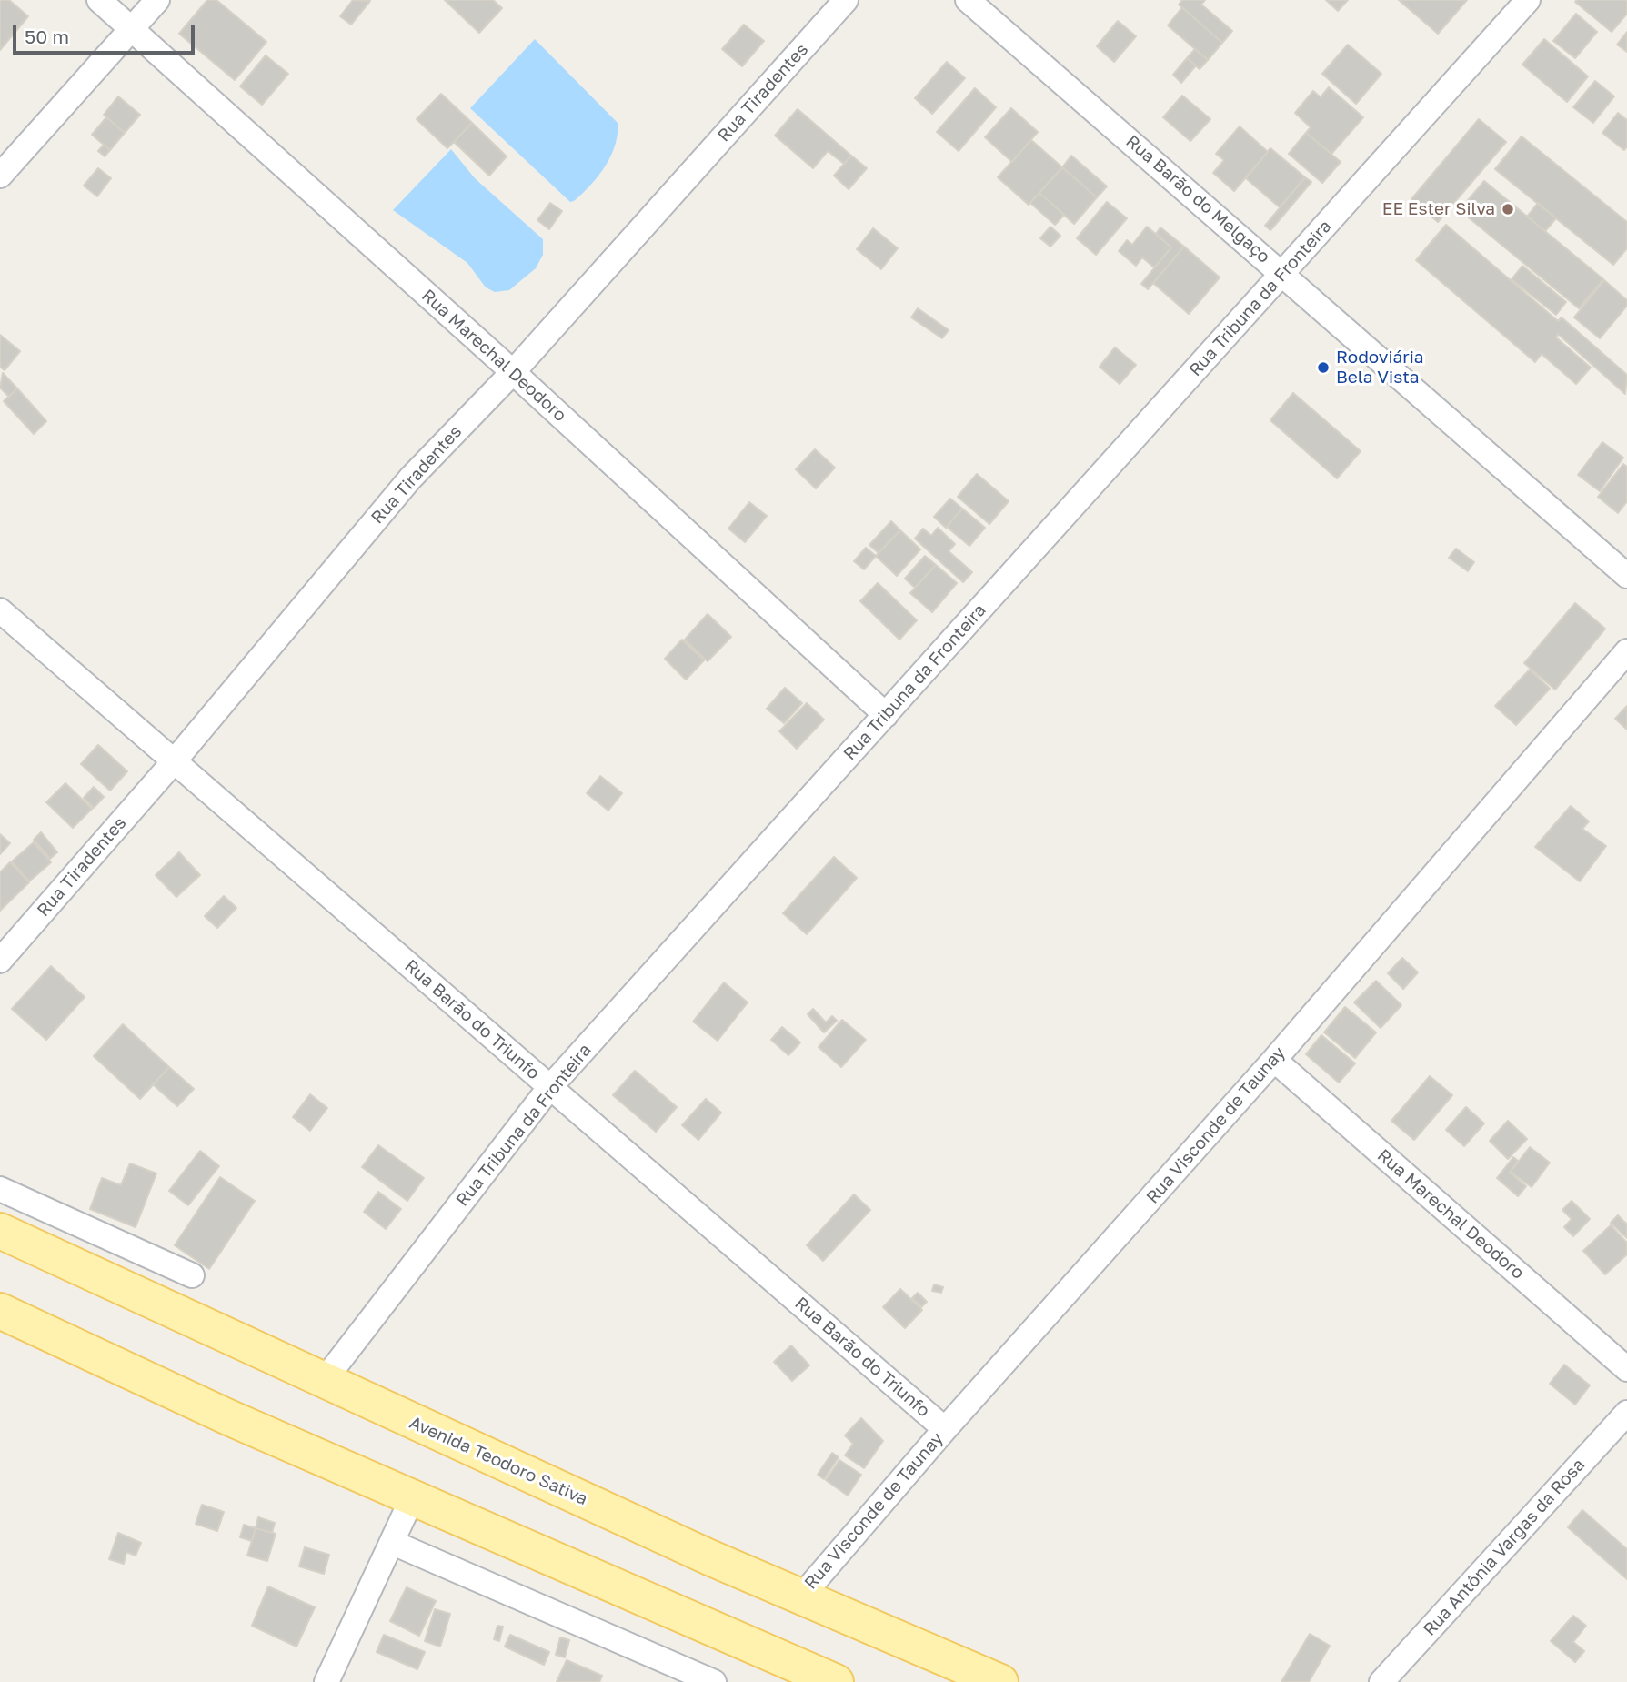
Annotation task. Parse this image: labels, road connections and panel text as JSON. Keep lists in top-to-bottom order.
{
  "streets": {
    "main road": ["Avenida Teodoro Sativa"],
    "street": [
      "Rua Tiradentes",
      "Rua Barão do Melgaço",
      "Rua Tribuna da Fronteira",
      "Rua Marechal Deodoro",
      "Rua Barão do Triunfo",
      "Rua Visconde de Taunay",
      "Rua Antônia Vargas da Rosa"
    ]
  },
  "crossings": [
    ["Rua Tiradentes", "Rua Marechal Deodoro"],
    ["Rua Tiradentes", "Rua Barão do Triunfo"],
    ["Rua Barão do Melgaço", "Rua Tribuna da Fronteira"],
    ["Rua Tribuna da Fronteira", "Rua Marechal Deodoro"],
    ["Rua Tribuna da Fronteira", "Rua Barão do Triunfo"],
    ["Rua Tribuna da Fronteira", "Avenida Teodoro Sativa"],
    ["Rua Marechal Deodoro", "Rua Visconde de Taunay"],
    ["Rua Barão do Triunfo", "Rua Visconde de Taunay"],
    ["Rua Visconde de Taunay", "Avenida Teodoro Sativa"]
  ],
  "places": ["EE Ester Silva", "Rodoviária Bela Vista"],
  "scale_bar": "50 m"
}
